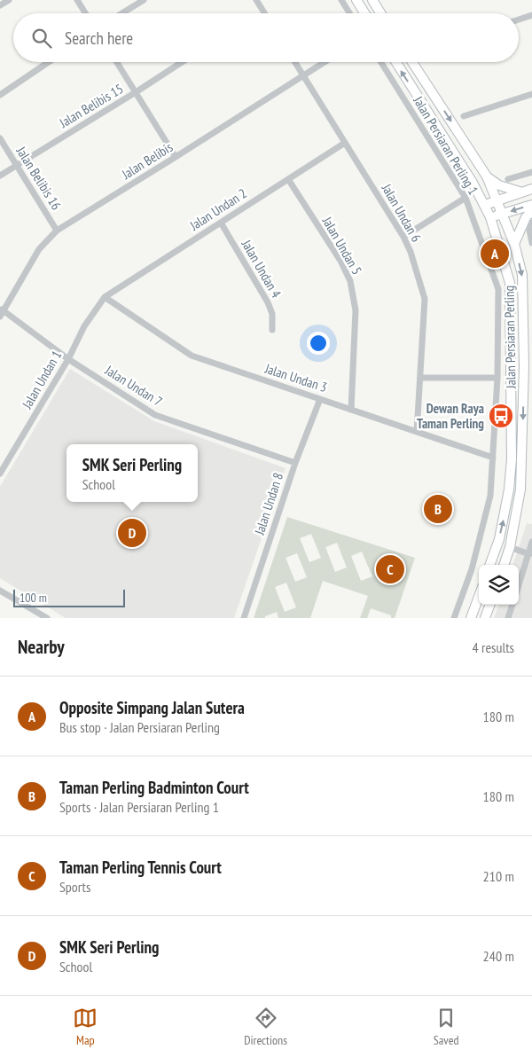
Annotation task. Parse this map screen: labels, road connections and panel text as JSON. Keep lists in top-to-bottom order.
{
  "streets": {
    "main road": ["Jalan Persiaran Perling"],
    "street": [
      "Jalan Belibis 15",
      "Jalan Persiaran Perling 1",
      "Jalan Belibis",
      "Jalan Belibis 16",
      "Jalan Undan 2",
      "Jalan Undan 6",
      "Jalan Undan 5",
      "Jalan Undan 4",
      "Jalan Undan 3",
      "Jalan Undan 1",
      "Jalan Undan 7",
      "Jalan Undan 8"
    ]
  },
  "crossings": [
    ["Jalan Belibis 15", "Jalan Belibis 16"],
    ["Jalan Persiaran Perling 1", "Jalan Undan 3"],
    ["Jalan Belibis", "Jalan Belibis 16"],
    ["Jalan Belibis", "Jalan Undan 6"],
    ["Jalan Belibis", "Jalan Undan 7"],
    ["Jalan Undan 2", "Jalan Undan 6"],
    ["Jalan Undan 2", "Jalan Undan 5"],
    ["Jalan Undan 2", "Jalan Undan 4"],
    ["Jalan Undan 2", "Jalan Undan 3"],
    ["Jalan Undan 2", "Jalan Undan 1"],
    ["Jalan Undan 6", "Jalan Undan 3"],
    ["Jalan Undan 5", "Jalan Undan 3"],
    ["Jalan Undan 3", "Jalan Undan 1"],
    ["Jalan Undan 3", "Jalan Undan 8"],
    ["Jalan Undan 1", "Jalan Undan 7"],
    ["Jalan Undan 7", "Jalan Undan 8"]
  ],
  "places": {
    "bus stop": ["Dewan Raya Taman Perling"]
  },
  "scale_bar": "100 m",
  "page": {
    "search": "Search here",
    "pins": [
      "A",
      "B",
      "D",
      "C"
    ],
    "popup": ["SMK Seri Perling", "School"],
    "scale": "100 m",
    "heading": ["Nearby", "4 results"],
    "list": [
      {
        "mark": "A",
        "name": "Opposite Simpang Jalan Sutera",
        "note": "Bus stop · Jalan Persiaran Perling",
        "value": "180 m"
      },
      {
        "mark": "B",
        "name": "Taman Perling Badminton Court",
        "note": "Sports · Jalan Persiaran Perling 1",
        "value": "180 m"
      },
      {
        "mark": "C",
        "name": "Taman Perling Tennis Court",
        "note": "Sports",
        "value": "210 m"
      },
      {
        "mark": "D",
        "name": "SMK Seri Perling",
        "note": "School",
        "value": "240 m"
      }
    ],
    "nav": ["Map", "Directions", "Saved"]
  }
}
